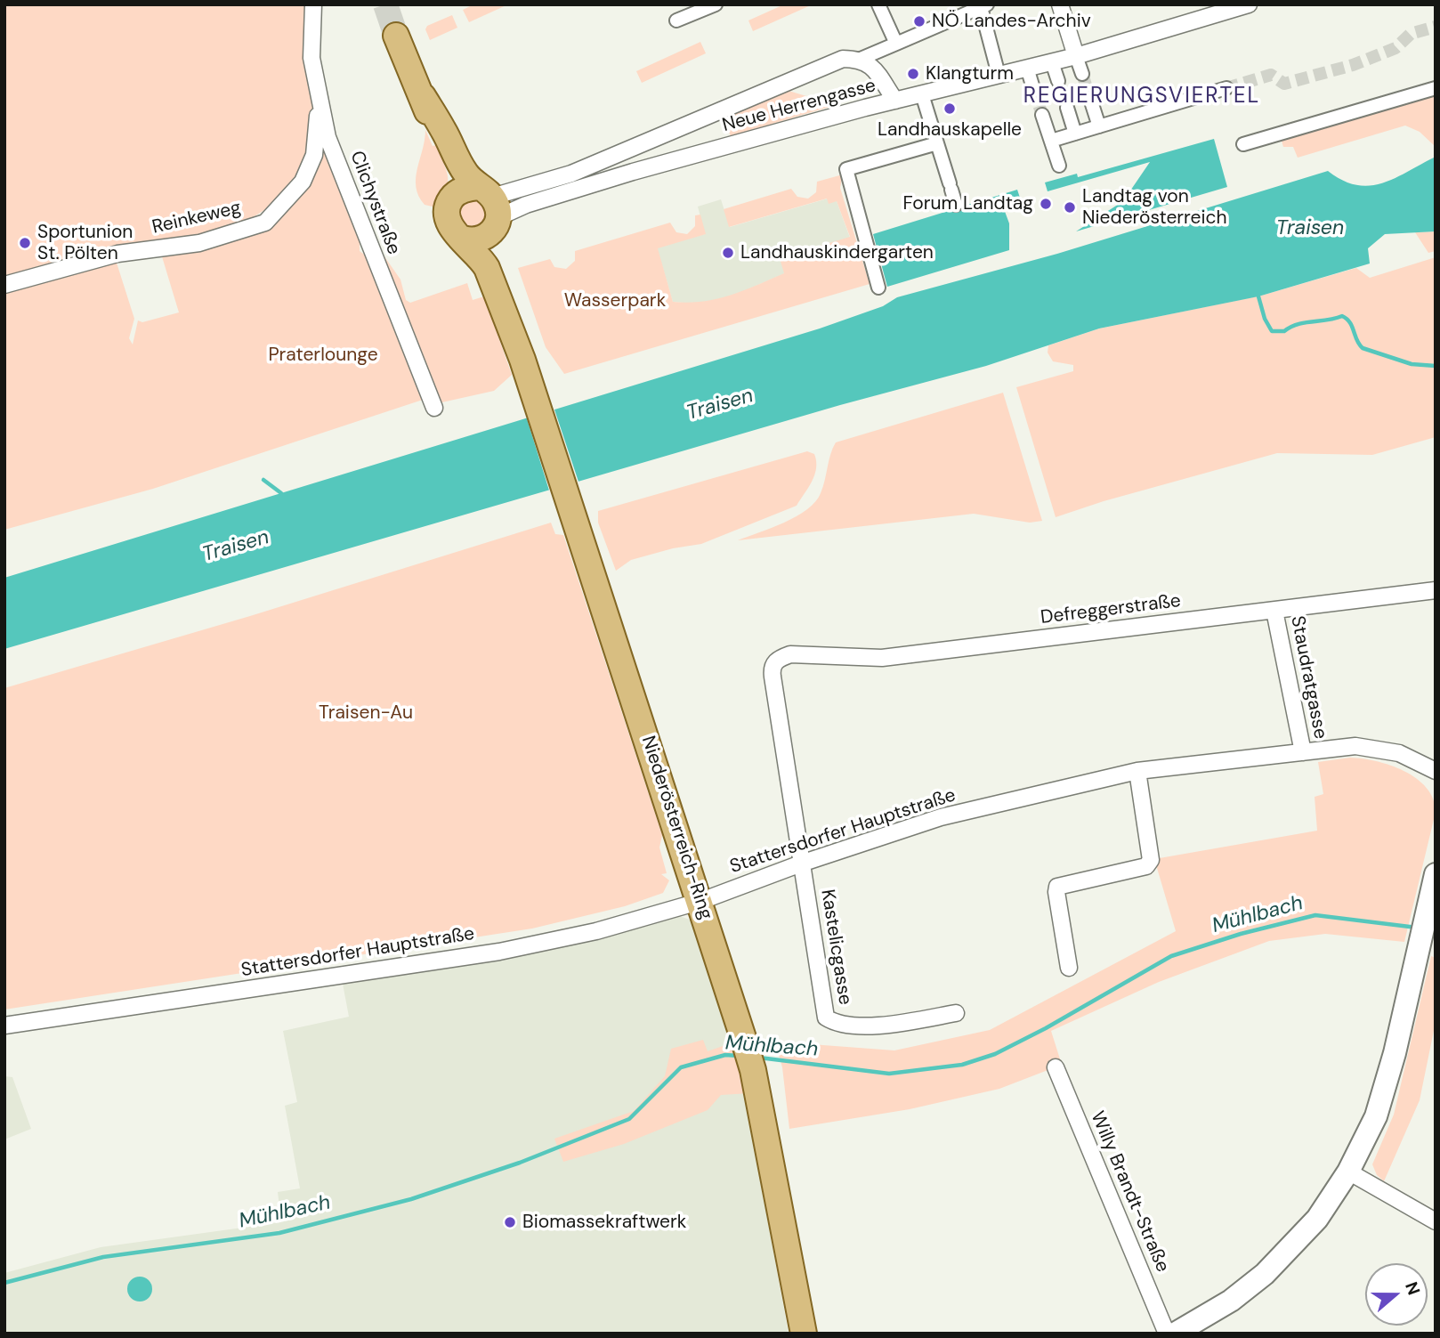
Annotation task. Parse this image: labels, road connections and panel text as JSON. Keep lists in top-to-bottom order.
{
  "streets": {
    "main road": ["Niederösterreich-Ring"],
    "street": [
      "Neue Herrengasse",
      "Clichystraße",
      "Reinkeweg",
      "Defreggerstraße",
      "Staudratgasse",
      "Stattersdorfer Hauptstraße",
      "Kastelicgasse",
      "Willy Brandt-Straße"
    ]
  },
  "crossings": [
    ["Neue Herrengasse", "Niederösterreich-Ring"],
    ["Clichystraße", "Reinkeweg"],
    ["Defreggerstraße", "Staudratgasse"],
    ["Defreggerstraße", "Stattersdorfer Hauptstraße"],
    ["Defreggerstraße", "Kastelicgasse"],
    ["Staudratgasse", "Stattersdorfer Hauptstraße"],
    ["Niederösterreich-Ring", "Stattersdorfer Hauptstraße"],
    ["Stattersdorfer Hauptstraße", "Kastelicgasse"]
  ],
  "districts": ["REGIERUNGSVIERTEL"],
  "water": ["Traisen", "Mühlbach"],
  "parks": ["Wasserpark", "Praterlounge", "Traisen-Au"],
  "places": [
    "NÖ Landes-Archiv",
    "Klangturm",
    "Landhauskapelle",
    "Forum Landtag",
    "Landtag von Niederösterreich",
    "Sportunion St. Pölten",
    "Landhauskindergarten",
    "Biomassekraftwerk"
  ],
  "north": "right"
}
